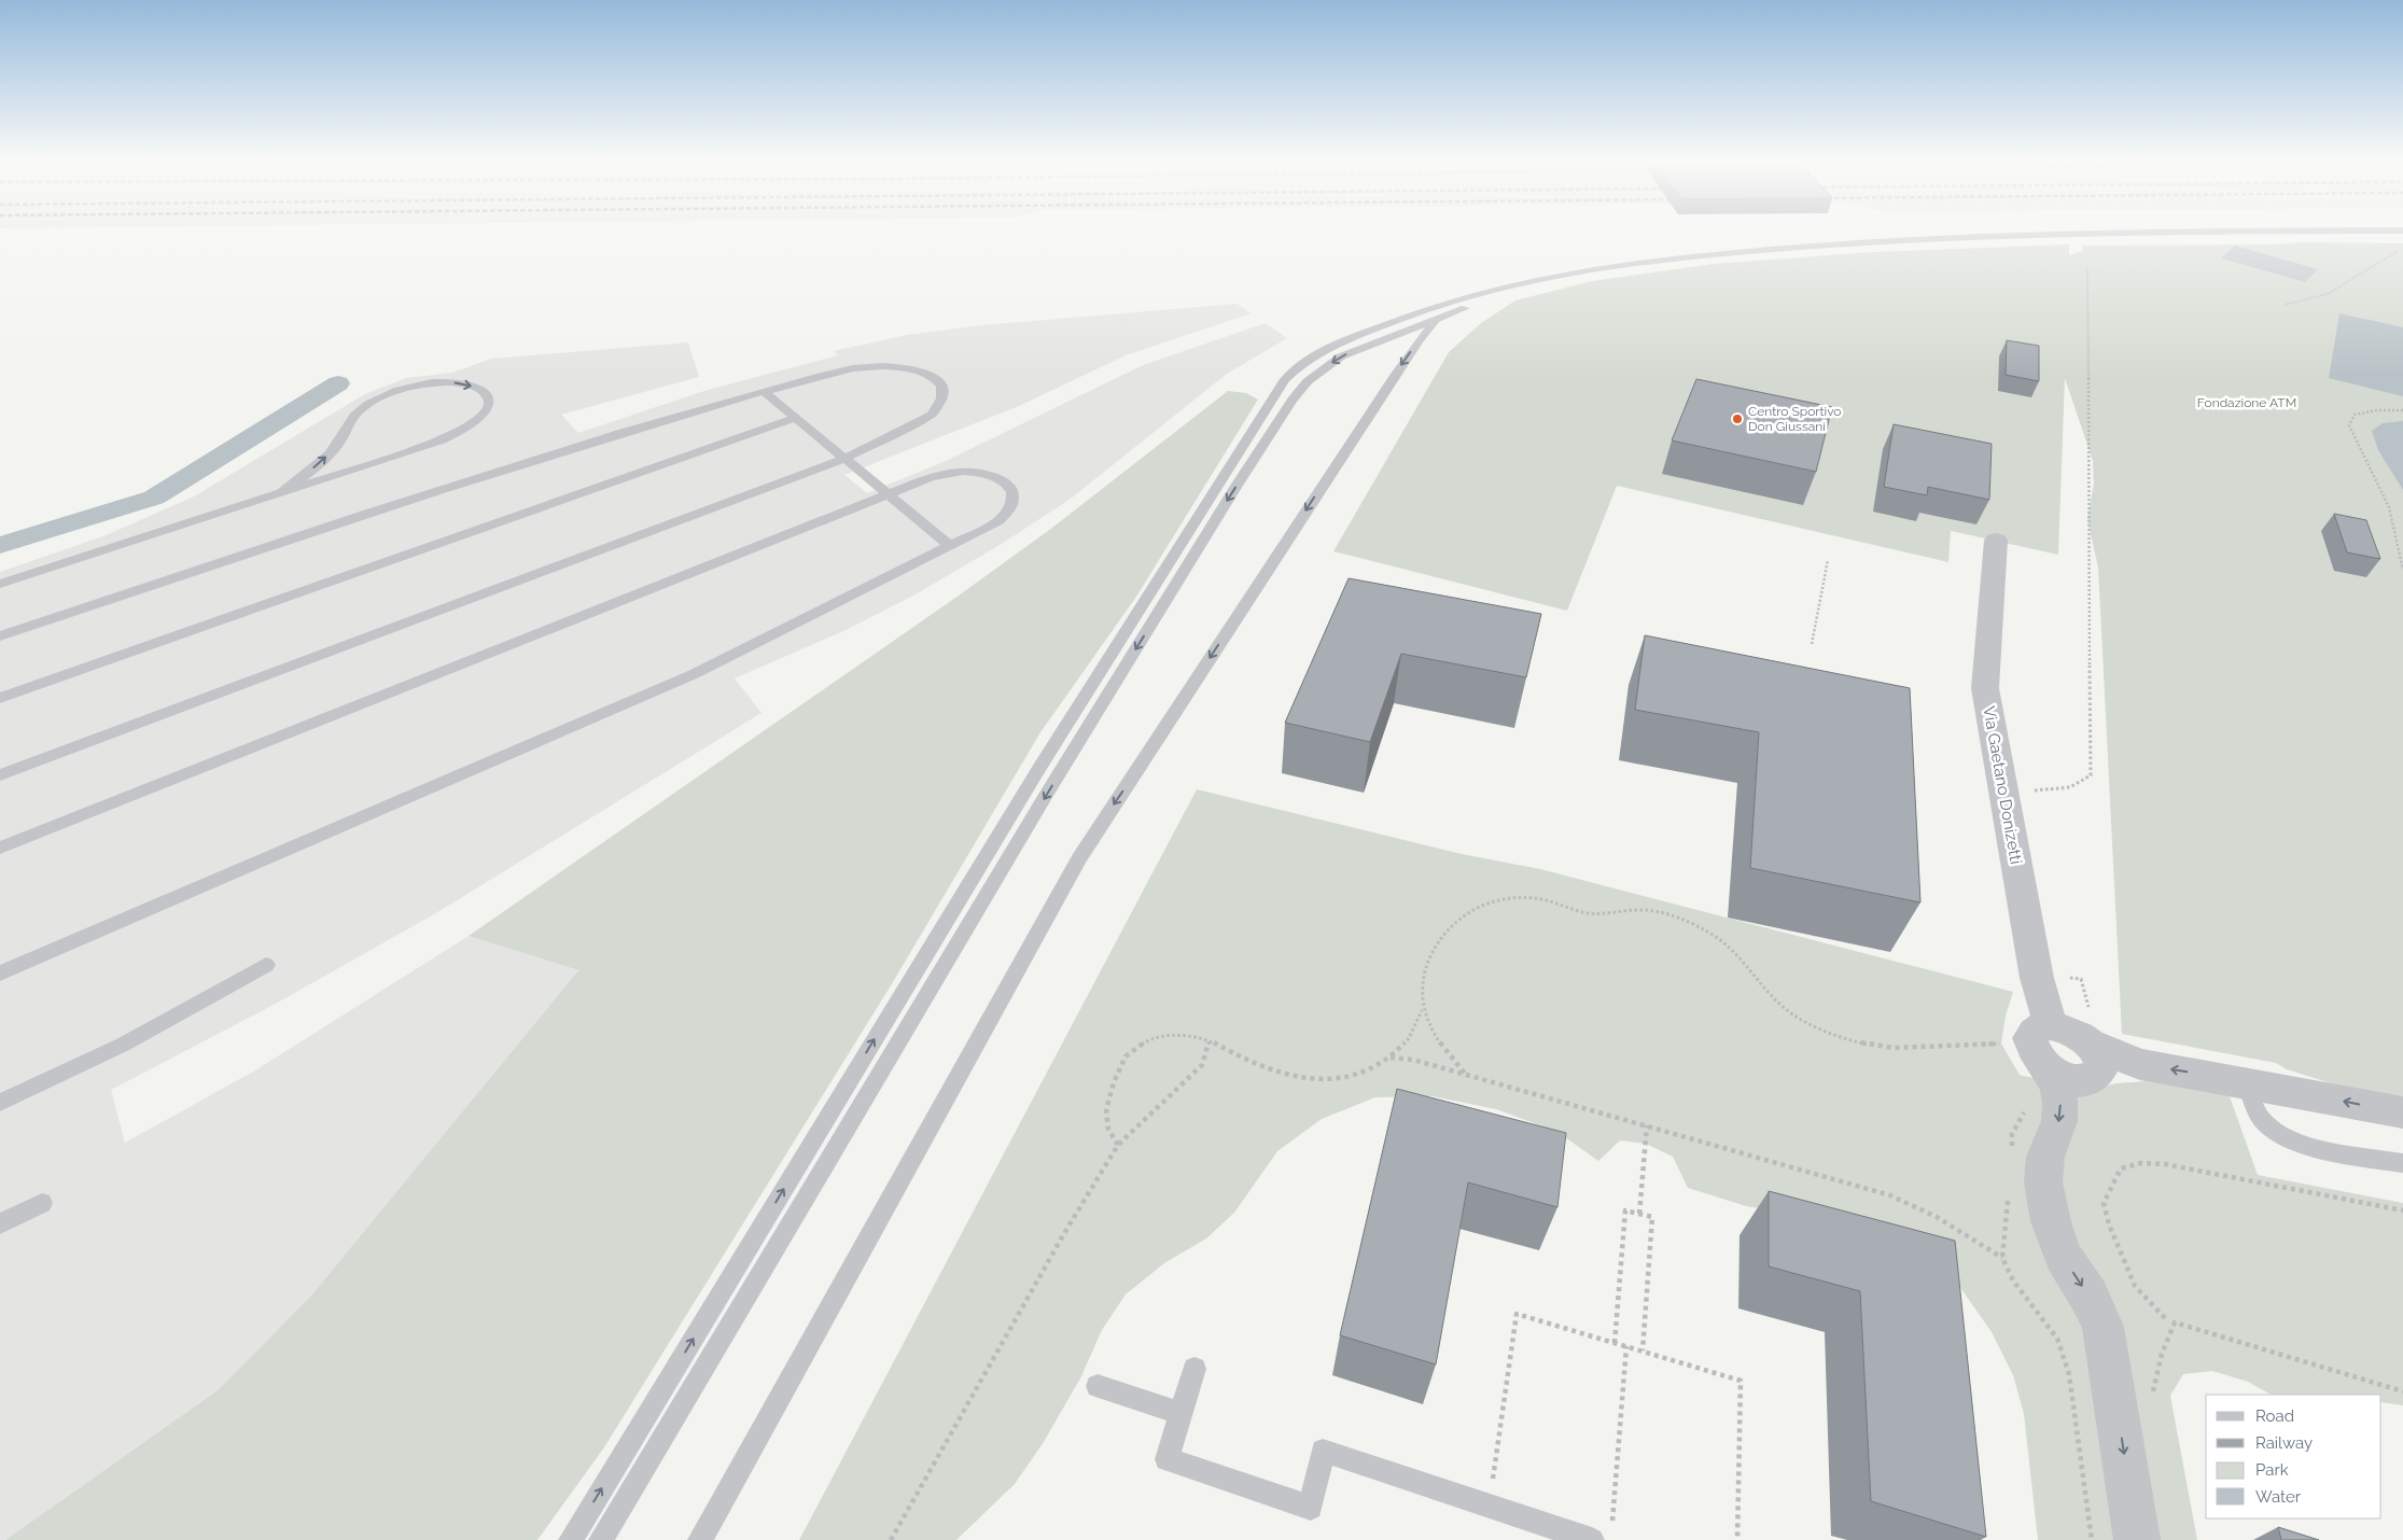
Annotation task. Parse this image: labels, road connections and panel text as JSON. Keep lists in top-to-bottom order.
{
  "streets": {
    "street": ["Via Gaetano Donizetti"]
  },
  "parks": ["Fondazione ATM"],
  "places": ["Centro Sportivo Don Giussani"],
  "legend": [
    "Road",
    "Railway",
    "Park",
    "Water"
  ]
}
